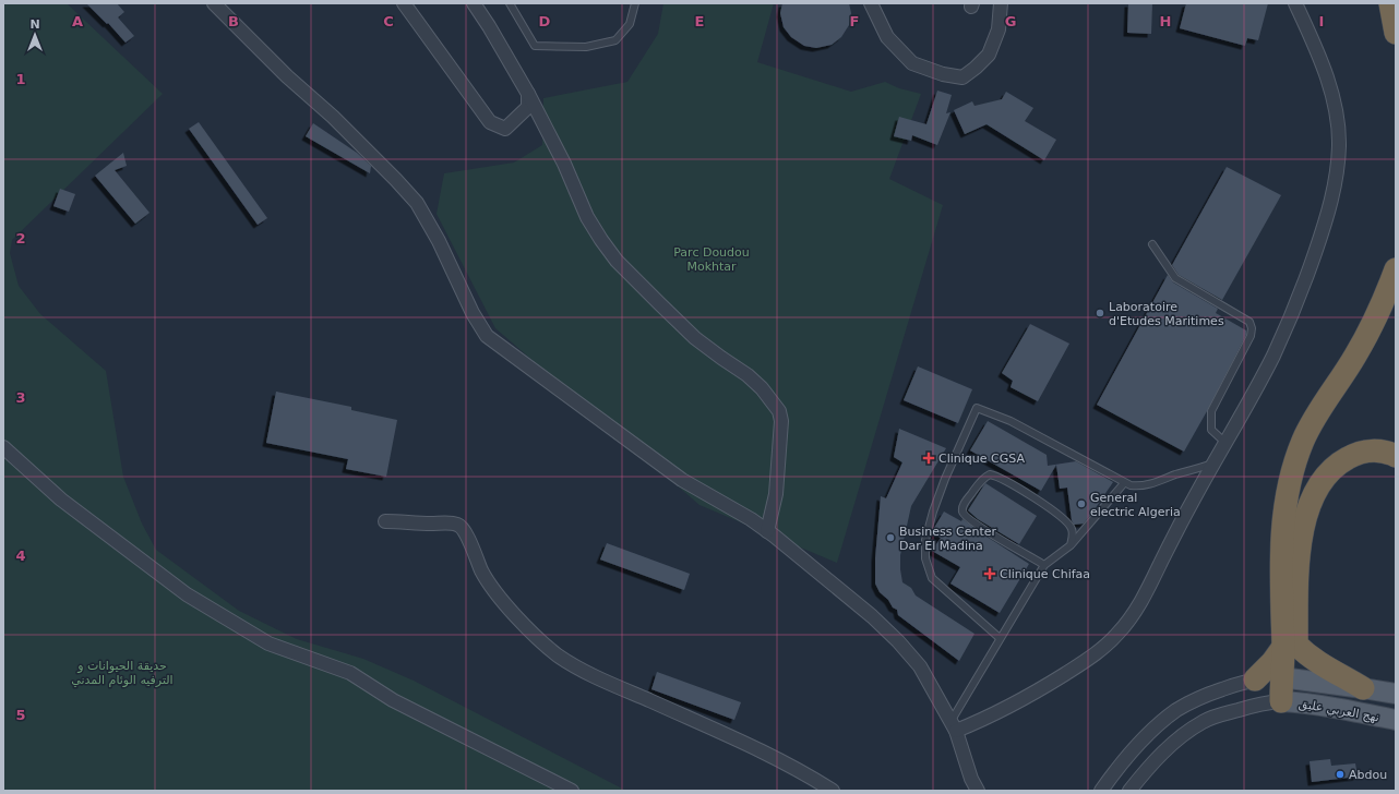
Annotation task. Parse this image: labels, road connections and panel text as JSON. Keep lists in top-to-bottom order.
{
  "streets": {
    "main road": ["نهج العربي عليق"]
  },
  "parks": ["Parc Doudou Mokhtar", "حديقة الحيوانات و الترفيه الوئام المدني"],
  "places": {
    "other": [
      "Laboratoire d'Etudes Maritimes",
      "General electric Algeria",
      "Business Center Dar El Madina",
      "Abdou"
    ],
    "health": ["Clinique CGSA", "Clinique Chifaa"]
  },
  "north": "top",
  "grid": {
    "columns": [
      "A",
      "B",
      "C",
      "D",
      "E",
      "F",
      "G",
      "H",
      "I"
    ],
    "rows": [
      "1",
      "2",
      "3",
      "4",
      "5"
    ]
  }
}
